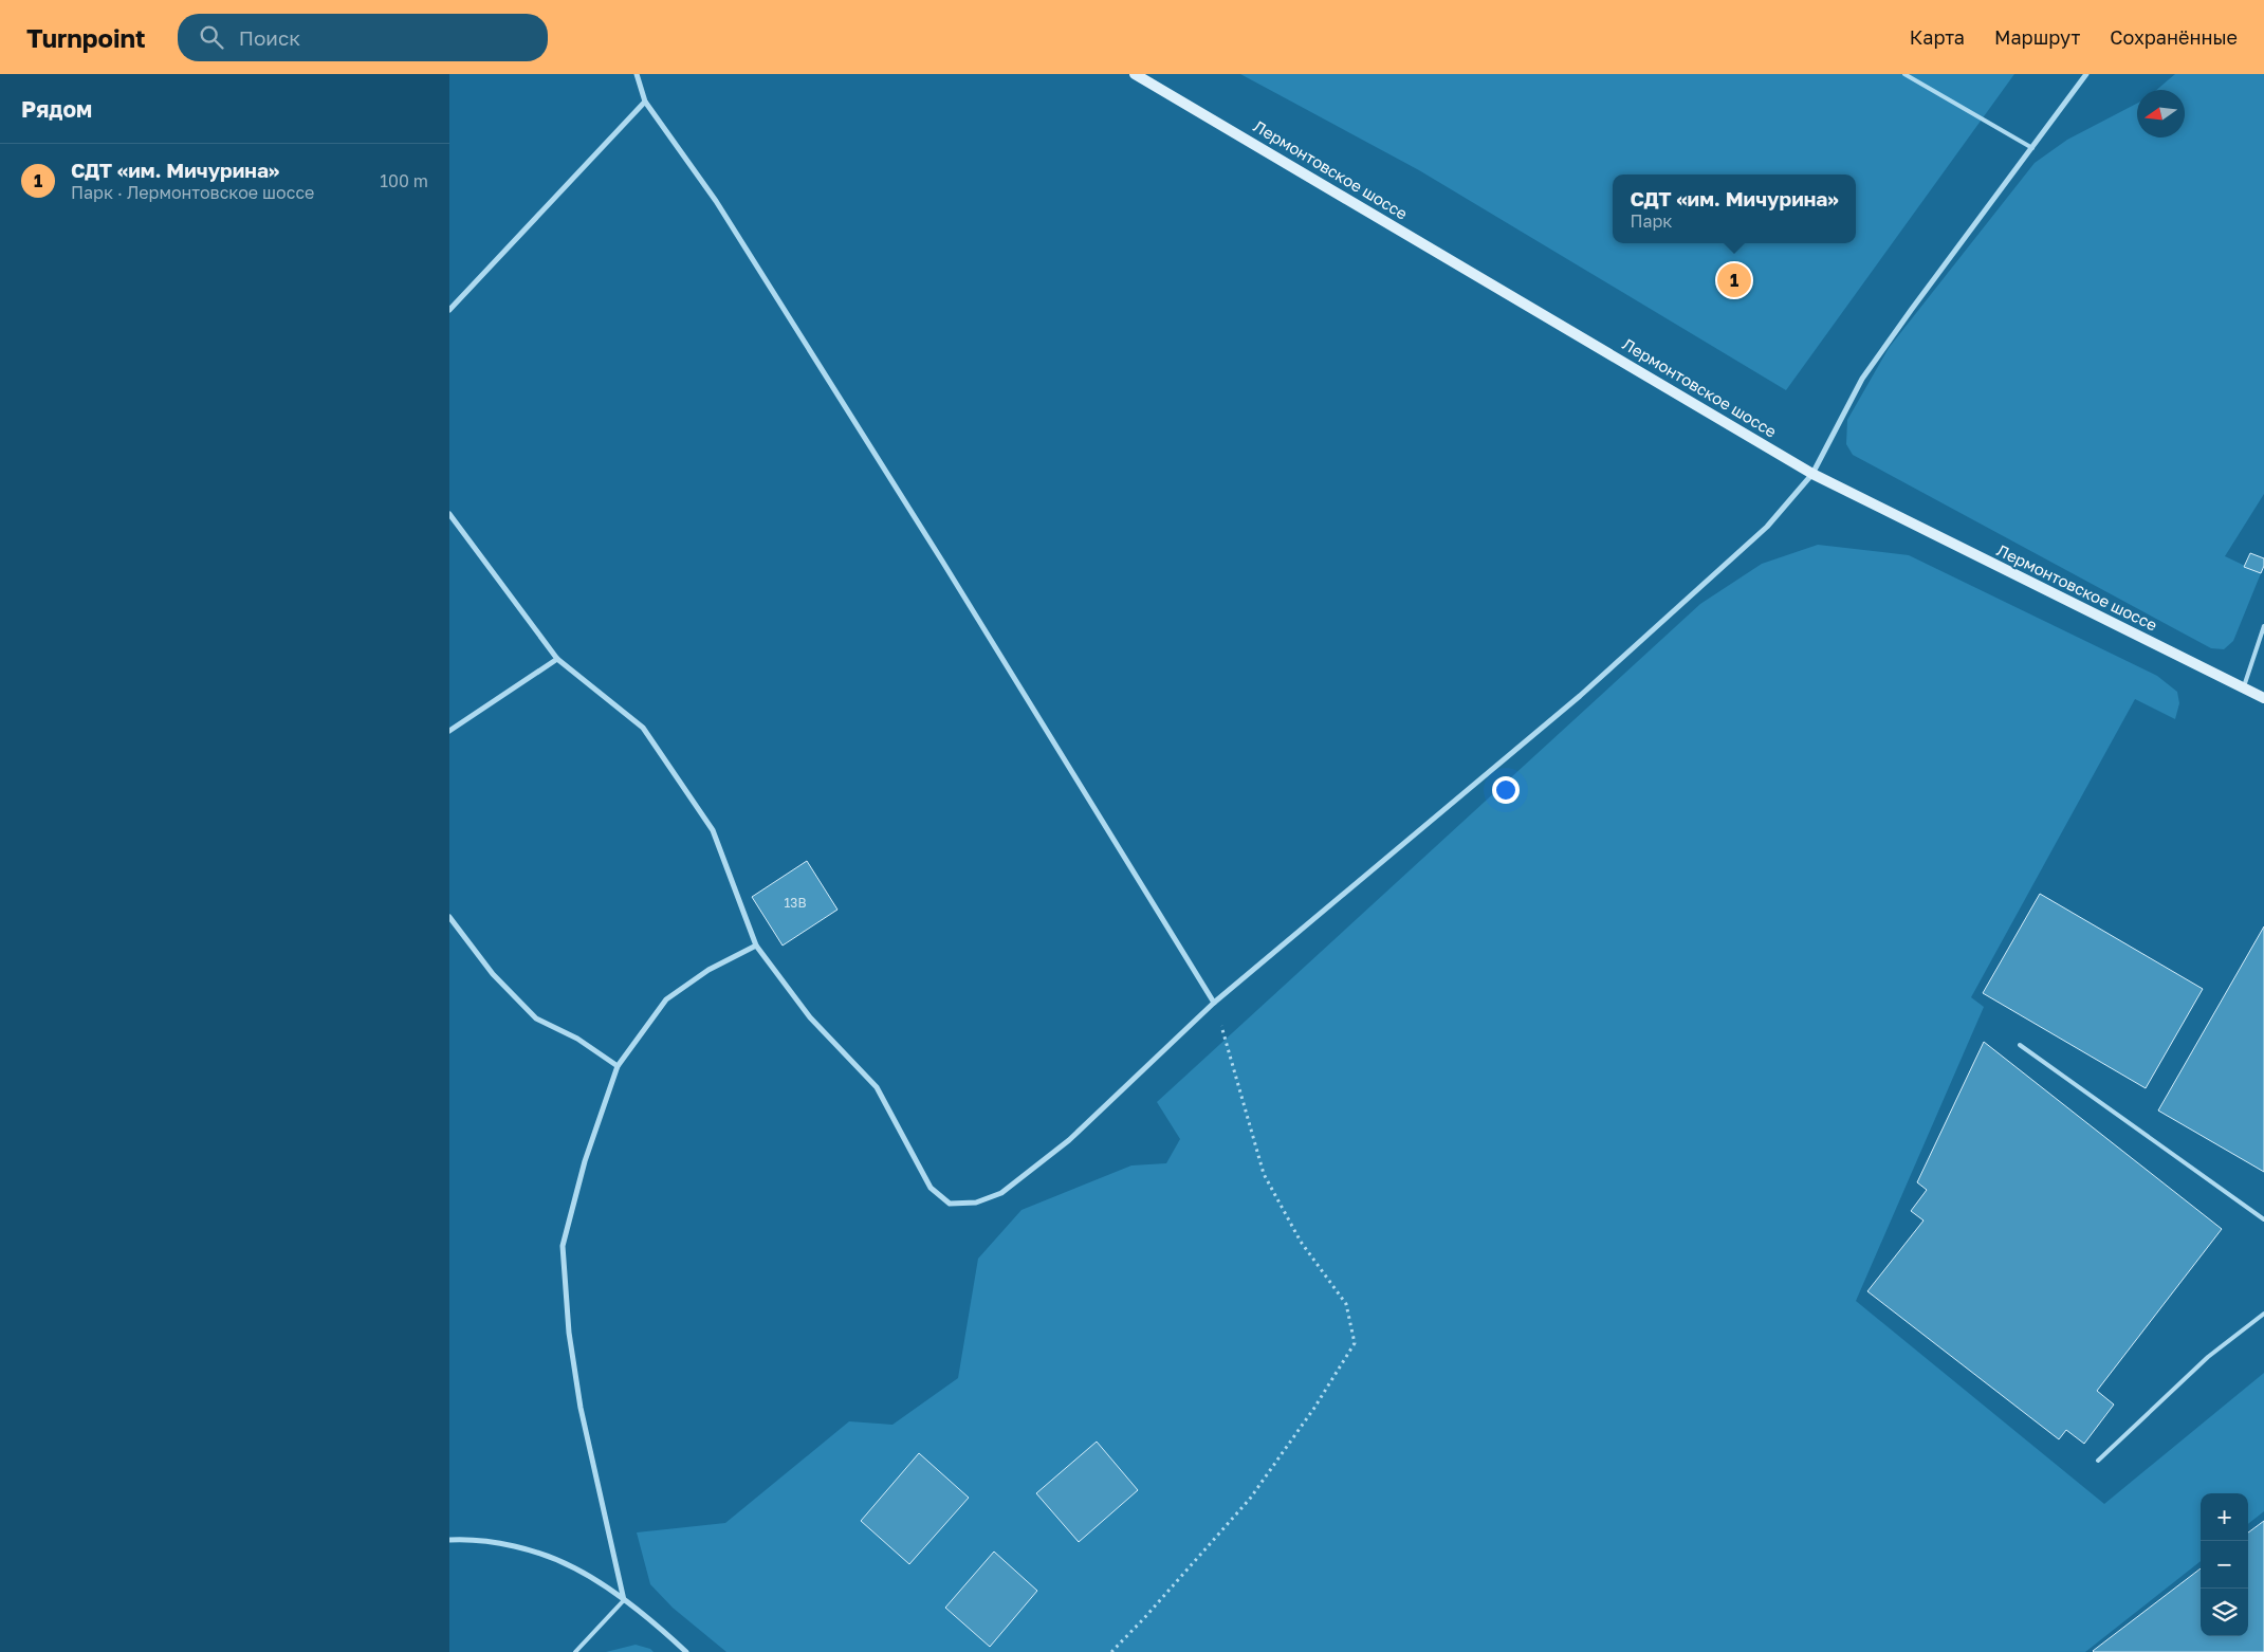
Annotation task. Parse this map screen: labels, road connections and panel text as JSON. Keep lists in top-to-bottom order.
{
  "streets": {
    "street": ["Лермонтовское шоссе"]
  },
  "house_numbers": ["13В"],
  "north": "left",
  "page": {
    "header": "Turnpoint",
    "search": "Поиск",
    "nav": ["Карта", "Маршрут", "Сохранённые"],
    "heading": "Рядом",
    "list": [
      {
        "mark": "1",
        "name": "СДТ «им. Мичурина»",
        "note": "Парк · Лермонтовское шоссе",
        "value": "100 m"
      }
    ],
    "popup": ["СДТ «им. Мичурина»", "Парк"],
    "pins": "1",
    "map_buttons": ["+", "−"]
  }
}
